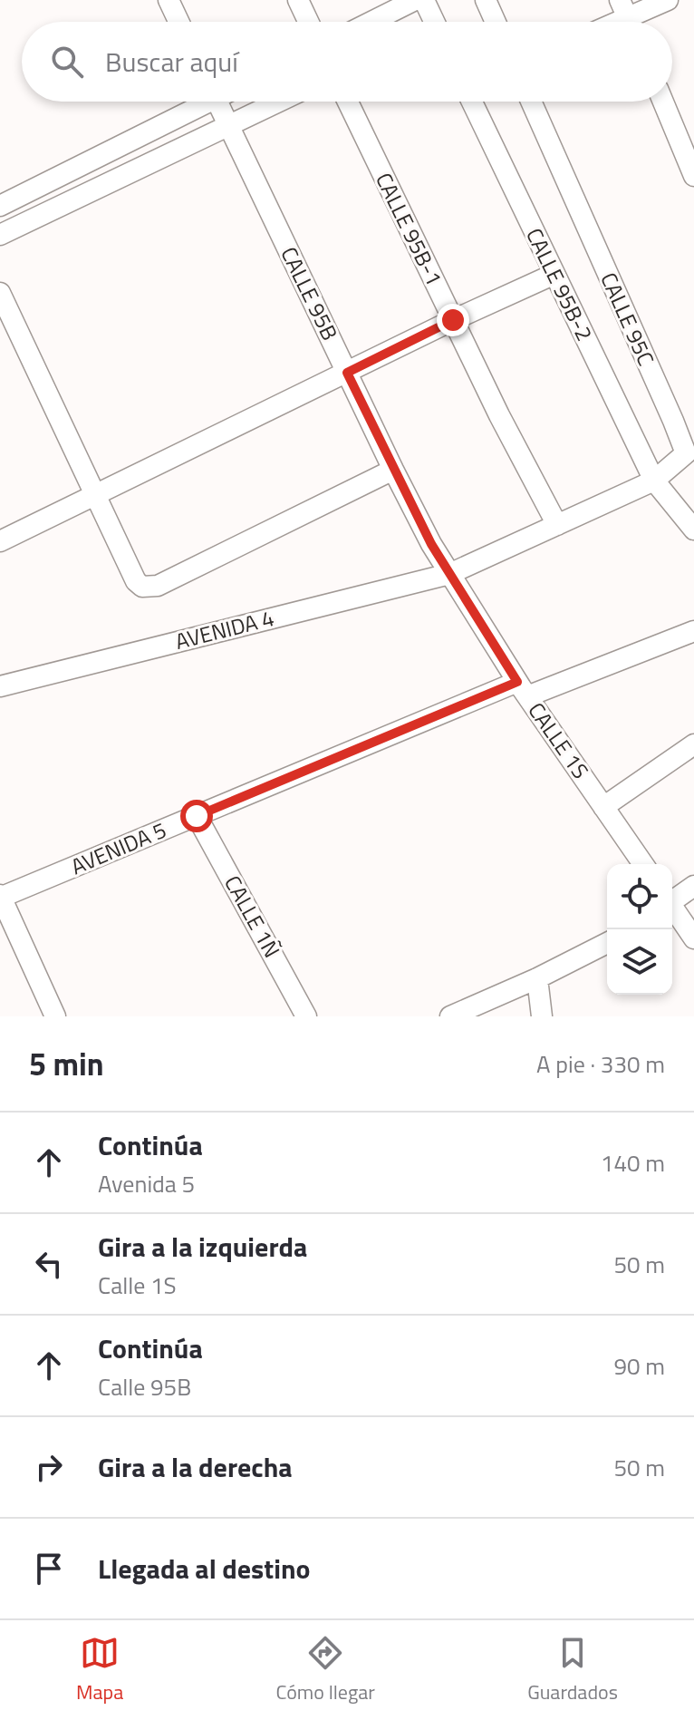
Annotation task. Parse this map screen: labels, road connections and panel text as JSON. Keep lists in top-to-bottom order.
{
  "streets": {
    "street": [
      "CALLE 95B-1",
      "CALLE 95B-2",
      "CALLE 95B",
      "CALLE 95C",
      "AVENIDA 4",
      "CALLE 1S",
      "AVENIDA 5",
      "CALLE 1Ñ"
    ]
  },
  "crossings": [
    ["CALLE 95B-1", "CALLE 95C"],
    ["CALLE 95B-1", "AVENIDA 4"],
    ["CALLE 95B-2", "CALLE 95C"],
    ["CALLE 95B", "AVENIDA 4"],
    ["CALLE 95B", "CALLE 1S"],
    ["CALLE 95C", "AVENIDA 4"],
    ["AVENIDA 4", "CALLE 1S"],
    ["CALLE 1S", "AVENIDA 5"],
    ["AVENIDA 5", "CALLE 1Ñ"]
  ],
  "page": {
    "search": "Buscar aquí",
    "heading": ["5 min", "A pie · 330 m"],
    "list": [
      ["Continúa", "Avenida 5", "140 m"],
      ["Gira a la izquierda", "Calle 1S", "50 m"],
      ["Continúa", "Calle 95B", "90 m"],
      ["Gira a la derecha", "50 m"],
      "Llegada al destino"
    ],
    "nav": ["Mapa", "Cómo llegar", "Guardados"]
  }
}
